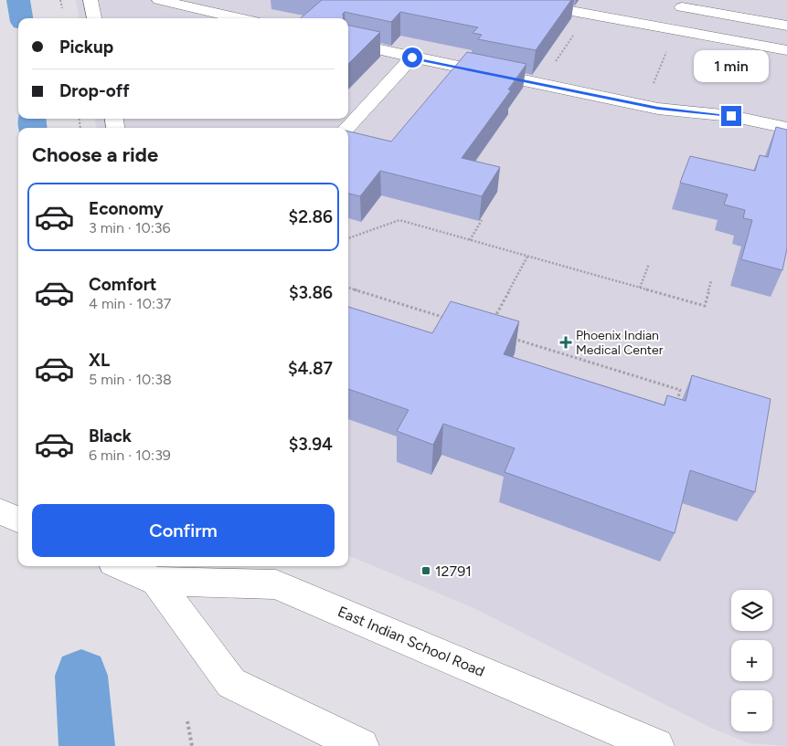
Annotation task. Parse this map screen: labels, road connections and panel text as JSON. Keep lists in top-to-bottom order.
{
  "streets": {
    "main road": ["East Indian School Road"]
  },
  "places": {
    "health": ["Phoenix Indian Medical Center"],
    "transit": ["12791"]
  },
  "page": {
    "banner": ["Pickup", "Drop-off"],
    "bubble": "1 min",
    "heading": "Choose a ride",
    "list": [
      {
        "name": "Economy",
        "note": "3 min · 10:36",
        "value": "$2.86"
      },
      {
        "name": "Comfort",
        "note": "4 min · 10:37",
        "value": "$3.86"
      },
      {
        "name": "XL",
        "note": "5 min · 10:38",
        "value": "$4.87"
      },
      {
        "name": "Black",
        "note": "6 min · 10:39",
        "value": "$3.94"
      }
    ],
    "buttons": "Confirm",
    "map_buttons": ["+", "−"]
  }
}
